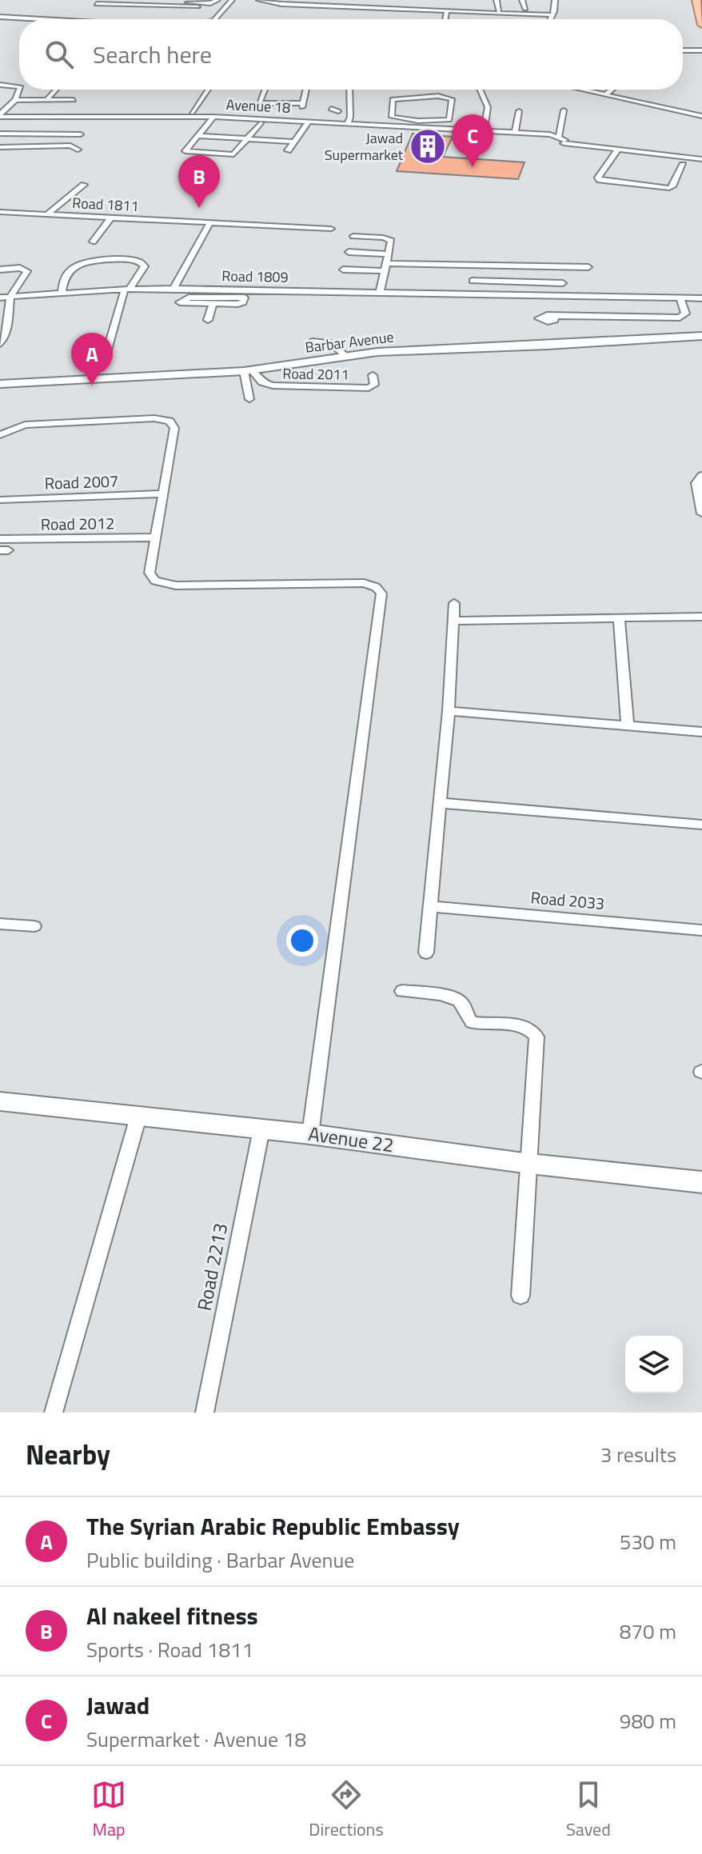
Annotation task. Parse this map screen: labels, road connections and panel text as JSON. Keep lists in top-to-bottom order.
{
  "streets": {
    "street": [
      "Avenue 18",
      "Road 1811",
      "Road 1809",
      "Barbar Avenue",
      "Road 2011",
      "Road 2007",
      "Road 2012",
      "Road 2033",
      "Avenue 22",
      "Road 2213"
    ]
  },
  "crossings": [
    ["Barbar Avenue", "Road 2011"],
    ["Avenue 22", "Road 2213"]
  ],
  "places": {
    "building": ["Jawad Supermarket"]
  },
  "page": {
    "search": "Search here",
    "pins": ["C", "B", "A"],
    "heading": ["Nearby", "3 results"],
    "list": [
      {
        "mark": "A",
        "name": "The Syrian Arabic Republic Embassy",
        "note": "Public building · Barbar Avenue",
        "value": "530 m"
      },
      {
        "mark": "B",
        "name": "Al nakeel fitness",
        "note": "Sports · Road 1811",
        "value": "870 m"
      },
      {
        "mark": "C",
        "name": "Jawad",
        "note": "Supermarket · Avenue 18",
        "value": "980 m"
      }
    ],
    "nav": ["Map", "Directions", "Saved"]
  }
}
